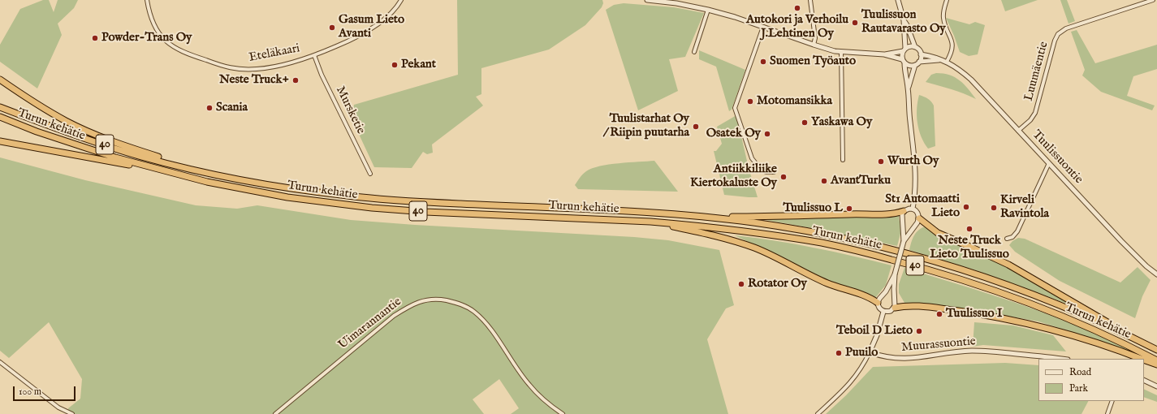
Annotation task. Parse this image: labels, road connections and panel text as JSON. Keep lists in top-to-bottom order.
{
  "streets": {
    "highway": ["Turun kehätie", "40"],
    "street": [
      "Eteläkaari",
      "Luumäentie",
      "Mursketie",
      "Tuulissuontie",
      "Uimarannantie",
      "Muurassuontie"
    ]
  },
  "crossings": [
    ["Eteläkaari", "Mursketie"],
    ["Luumäentie", "Tuulissuontie"],
    ["Turun kehätie", "40"]
  ],
  "places": [
    "Autokori ja Verhoilu J.Lehtinen Oy",
    "Tuulissuon Rautavarasto Oy",
    "Gasum Lieto Avanti",
    "Powder-Trans Oy",
    "Suomen Työauto",
    "Pekant",
    "Neste Truck+",
    "Motomansikka",
    "Scania",
    "Yaskawa Oy",
    "Tuulistarhat Oy / Riipin puutarha",
    "Osatek Oy",
    "Wurth Oy",
    "Antiikkiliike Kiertokaluste Oy",
    "AvantTurku",
    "St1 Automaatti Lieto",
    "Kirveli Ravintola",
    "Tuulissuo L",
    "Neste Truck Lieto Tuulissuo",
    "Rotator Oy",
    "Tuulissuo I",
    "Teboil D Lieto",
    "Puuilo"
  ],
  "legend": ["Road", "Park"],
  "scale_bar": "100 m"
}
